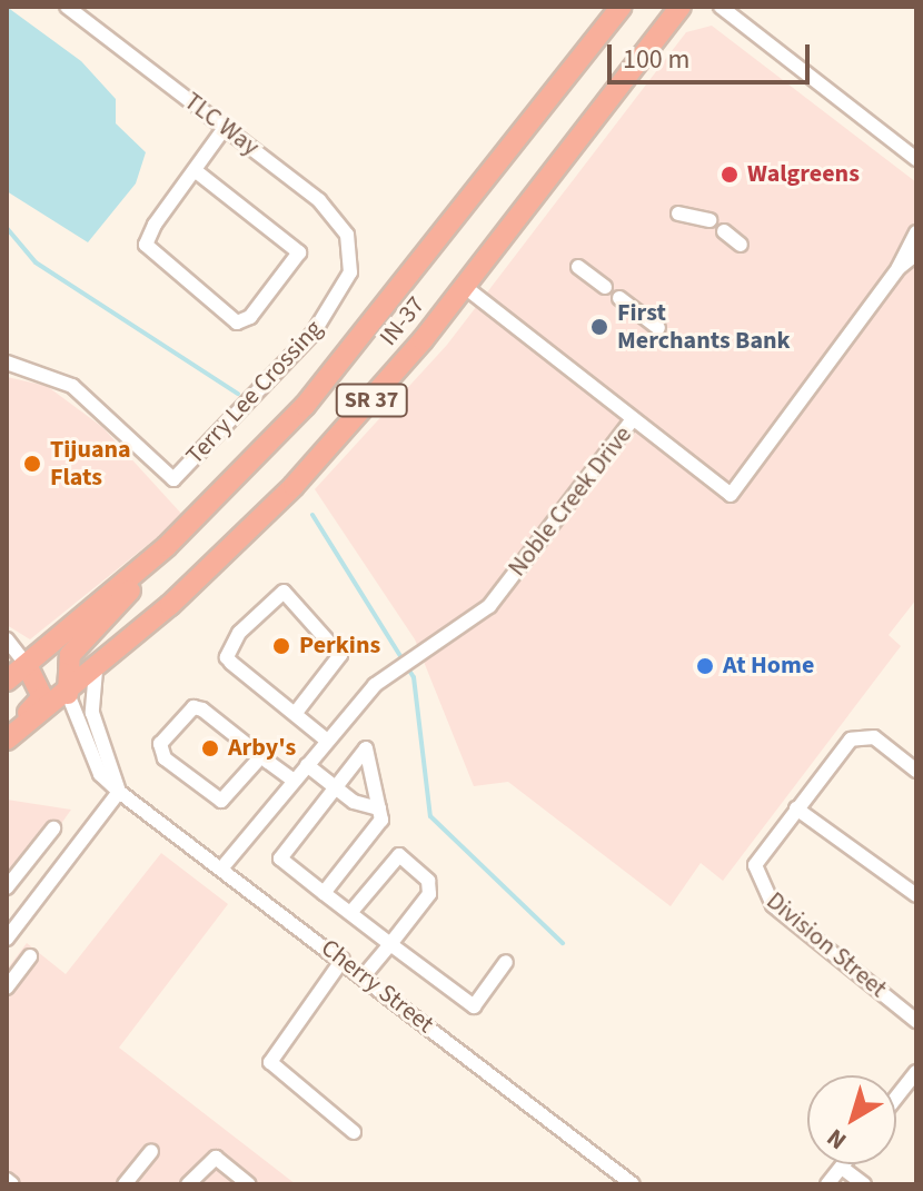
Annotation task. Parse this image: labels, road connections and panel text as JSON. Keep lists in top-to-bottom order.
{
  "streets": {
    "highway": ["IN-37", "SR 37"],
    "street": [
      "TLC Way",
      "Terry Lee Crossing",
      "Noble Creek Drive",
      "Division Street",
      "Cherry Street"
    ]
  },
  "crossings": [
    ["TLC Way", "Terry Lee Crossing"],
    ["IN-37", "Cherry Street"],
    ["Noble Creek Drive", "Cherry Street"]
  ],
  "places": [
    "Walgreens",
    "First Merchants Bank",
    "Tijuana Flats",
    "Perkins",
    "At Home",
    "Arby's"
  ],
  "scale_bar": "100 m",
  "north": "bottom left"
}
